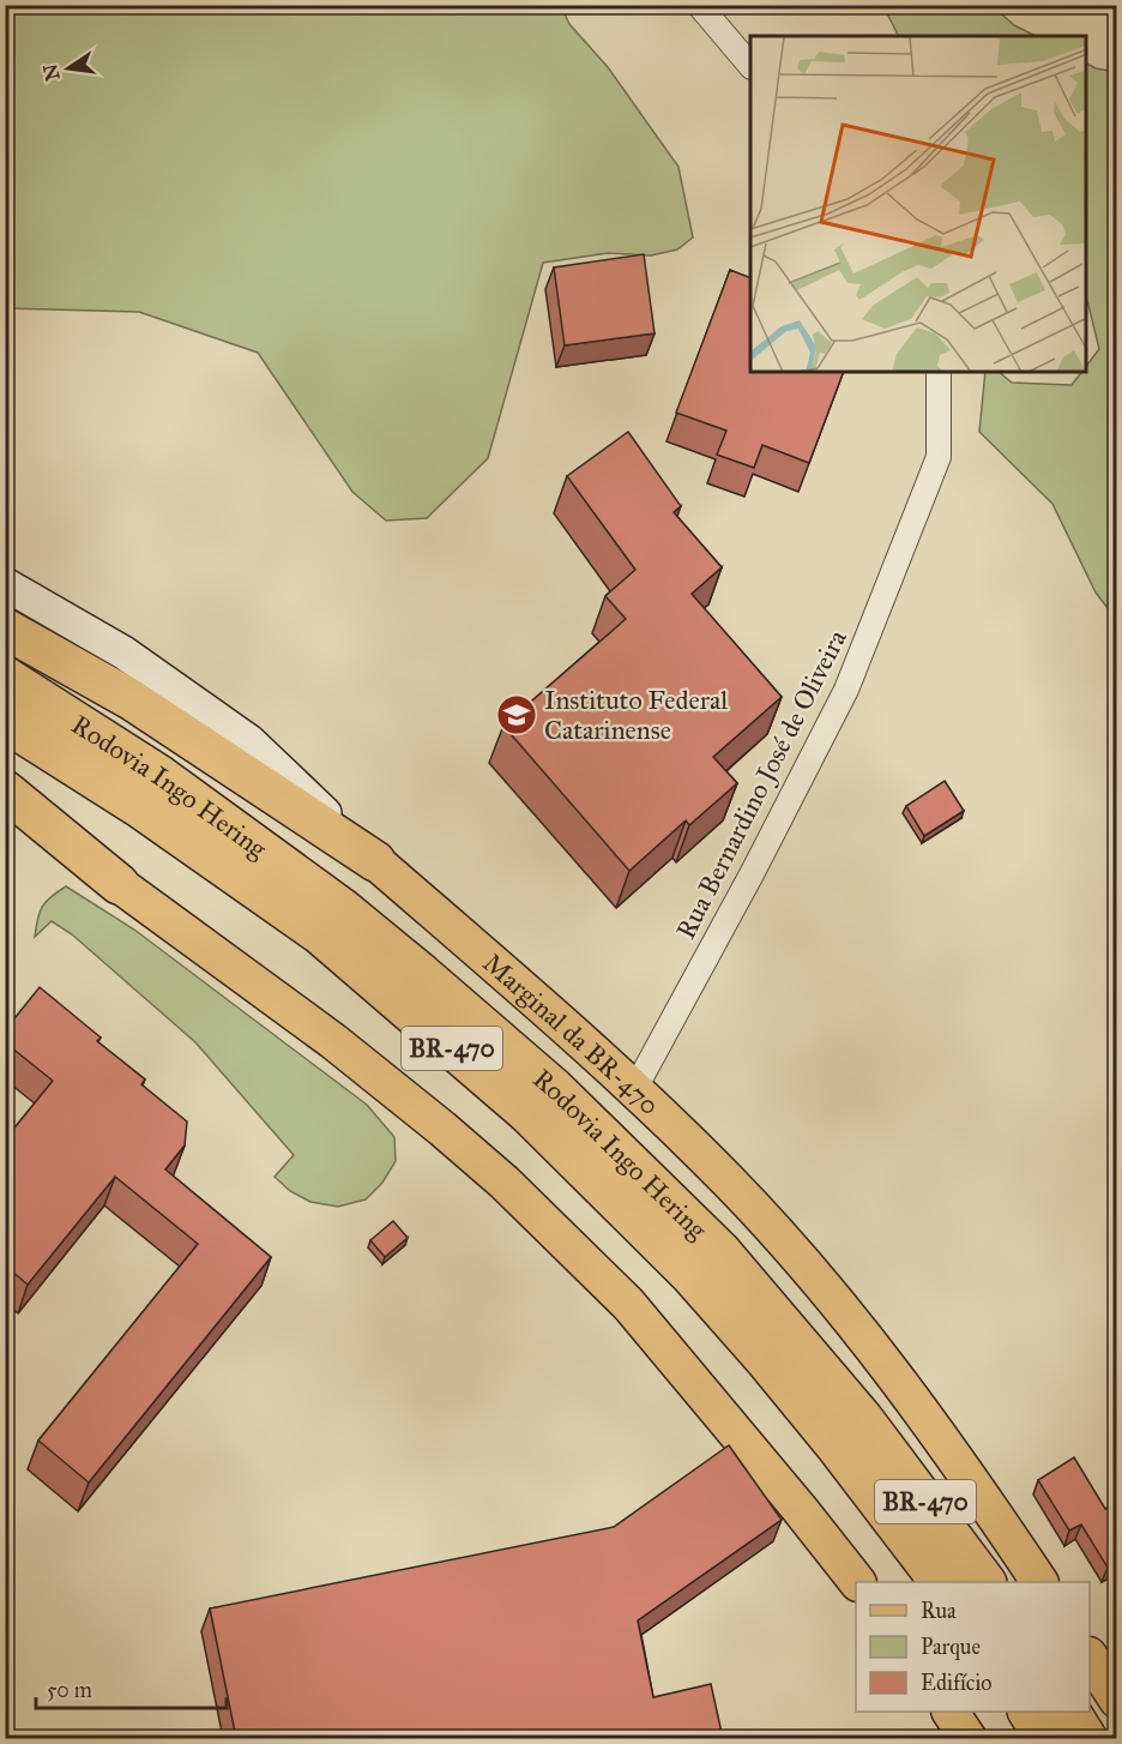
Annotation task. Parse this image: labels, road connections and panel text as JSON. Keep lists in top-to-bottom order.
{
  "streets": {
    "highway": ["Rodovia Ingo Hering", "BR-470"],
    "main road": ["Marginal da BR-470"],
    "street": ["Rua Bernardino José de Oliveira"]
  },
  "crossings": [
    ["Rua Bernardino José de Oliveira", "Marginal da BR-470"]
  ],
  "places": {
    "school or university": ["Instituto Federal Catarinense"]
  },
  "legend": ["Rua", "Parque", "Edifício"],
  "scale_bar": "50 m",
  "north": "left"
}
